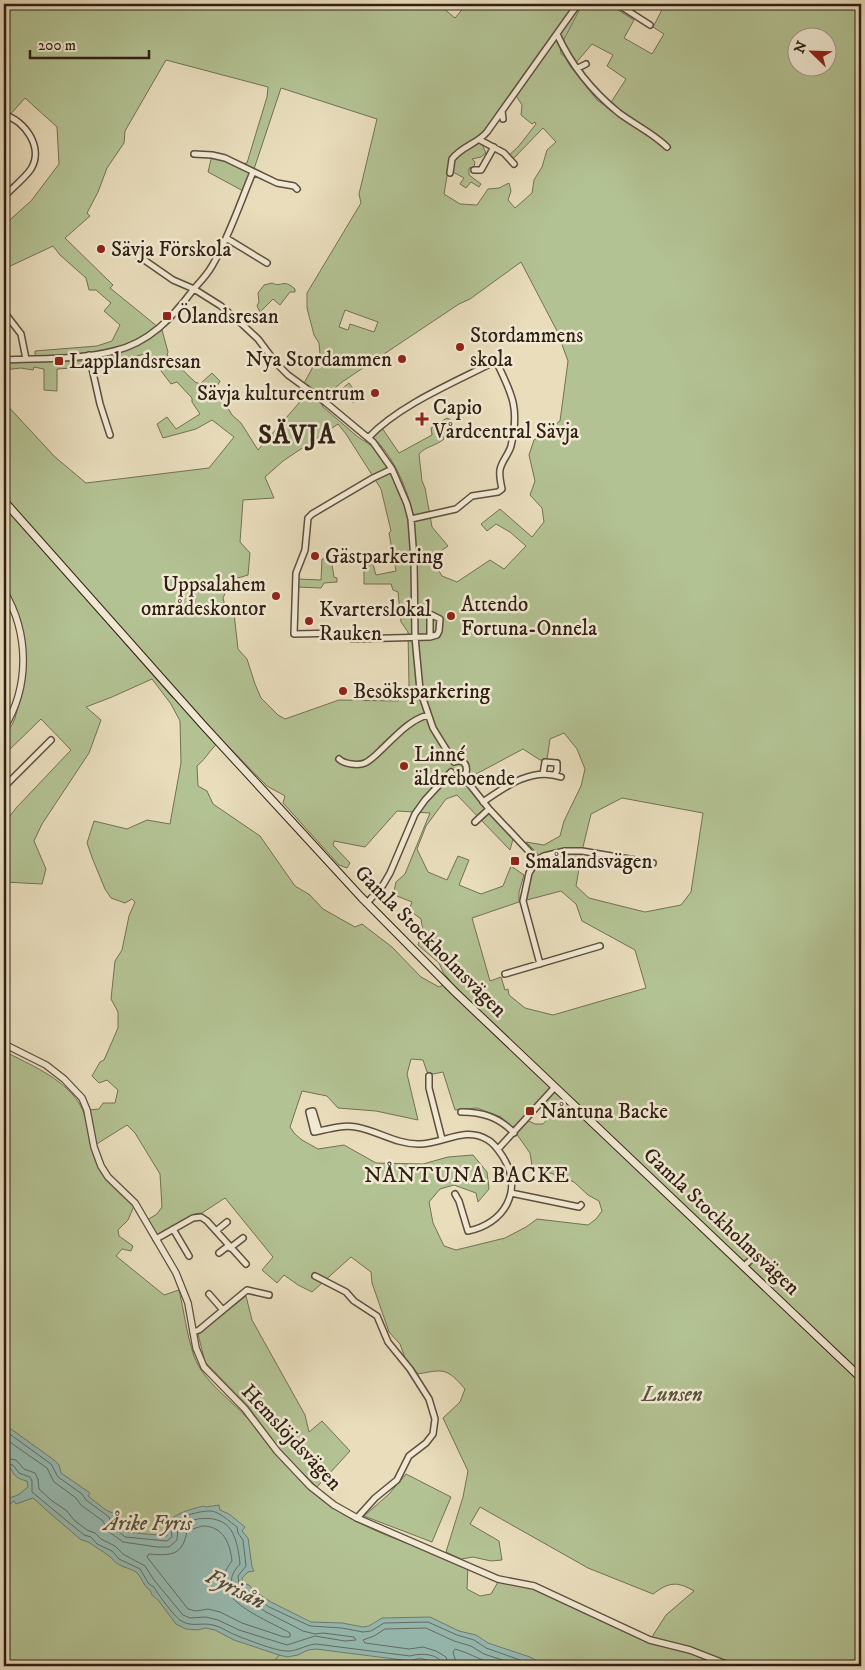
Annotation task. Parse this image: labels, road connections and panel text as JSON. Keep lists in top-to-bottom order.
{
  "streets": {
    "main road": ["Gamla Stockholmsvägen"],
    "street": ["Hemslöjdsvägen"]
  },
  "districts": ["SÄVJA", "NÅNTUNA BACKE"],
  "water": ["Fyrisån"],
  "parks": ["Lunsen", "Årike Fyris"],
  "places": {
    "other": [
      "Sävja Förskola",
      "Stordammens skola",
      "Nya Stordammen",
      "Sävja kulturcentrum",
      "Gästparkering",
      "Uppsalahem områdeskontor",
      "Attendo Fortuna-Onnela",
      "Kvarterslokal Rauken",
      "Besöksparkering",
      "Linné äldreboende"
    ],
    "transit": [
      "Ölandsresan",
      "Lapplandsresan",
      "Smålandsvägen",
      "Nåntuna Backe"
    ],
    "health": ["Capio Vårdcentral Sävja"]
  },
  "scale_bar": "200 m",
  "north": "top left"
}
